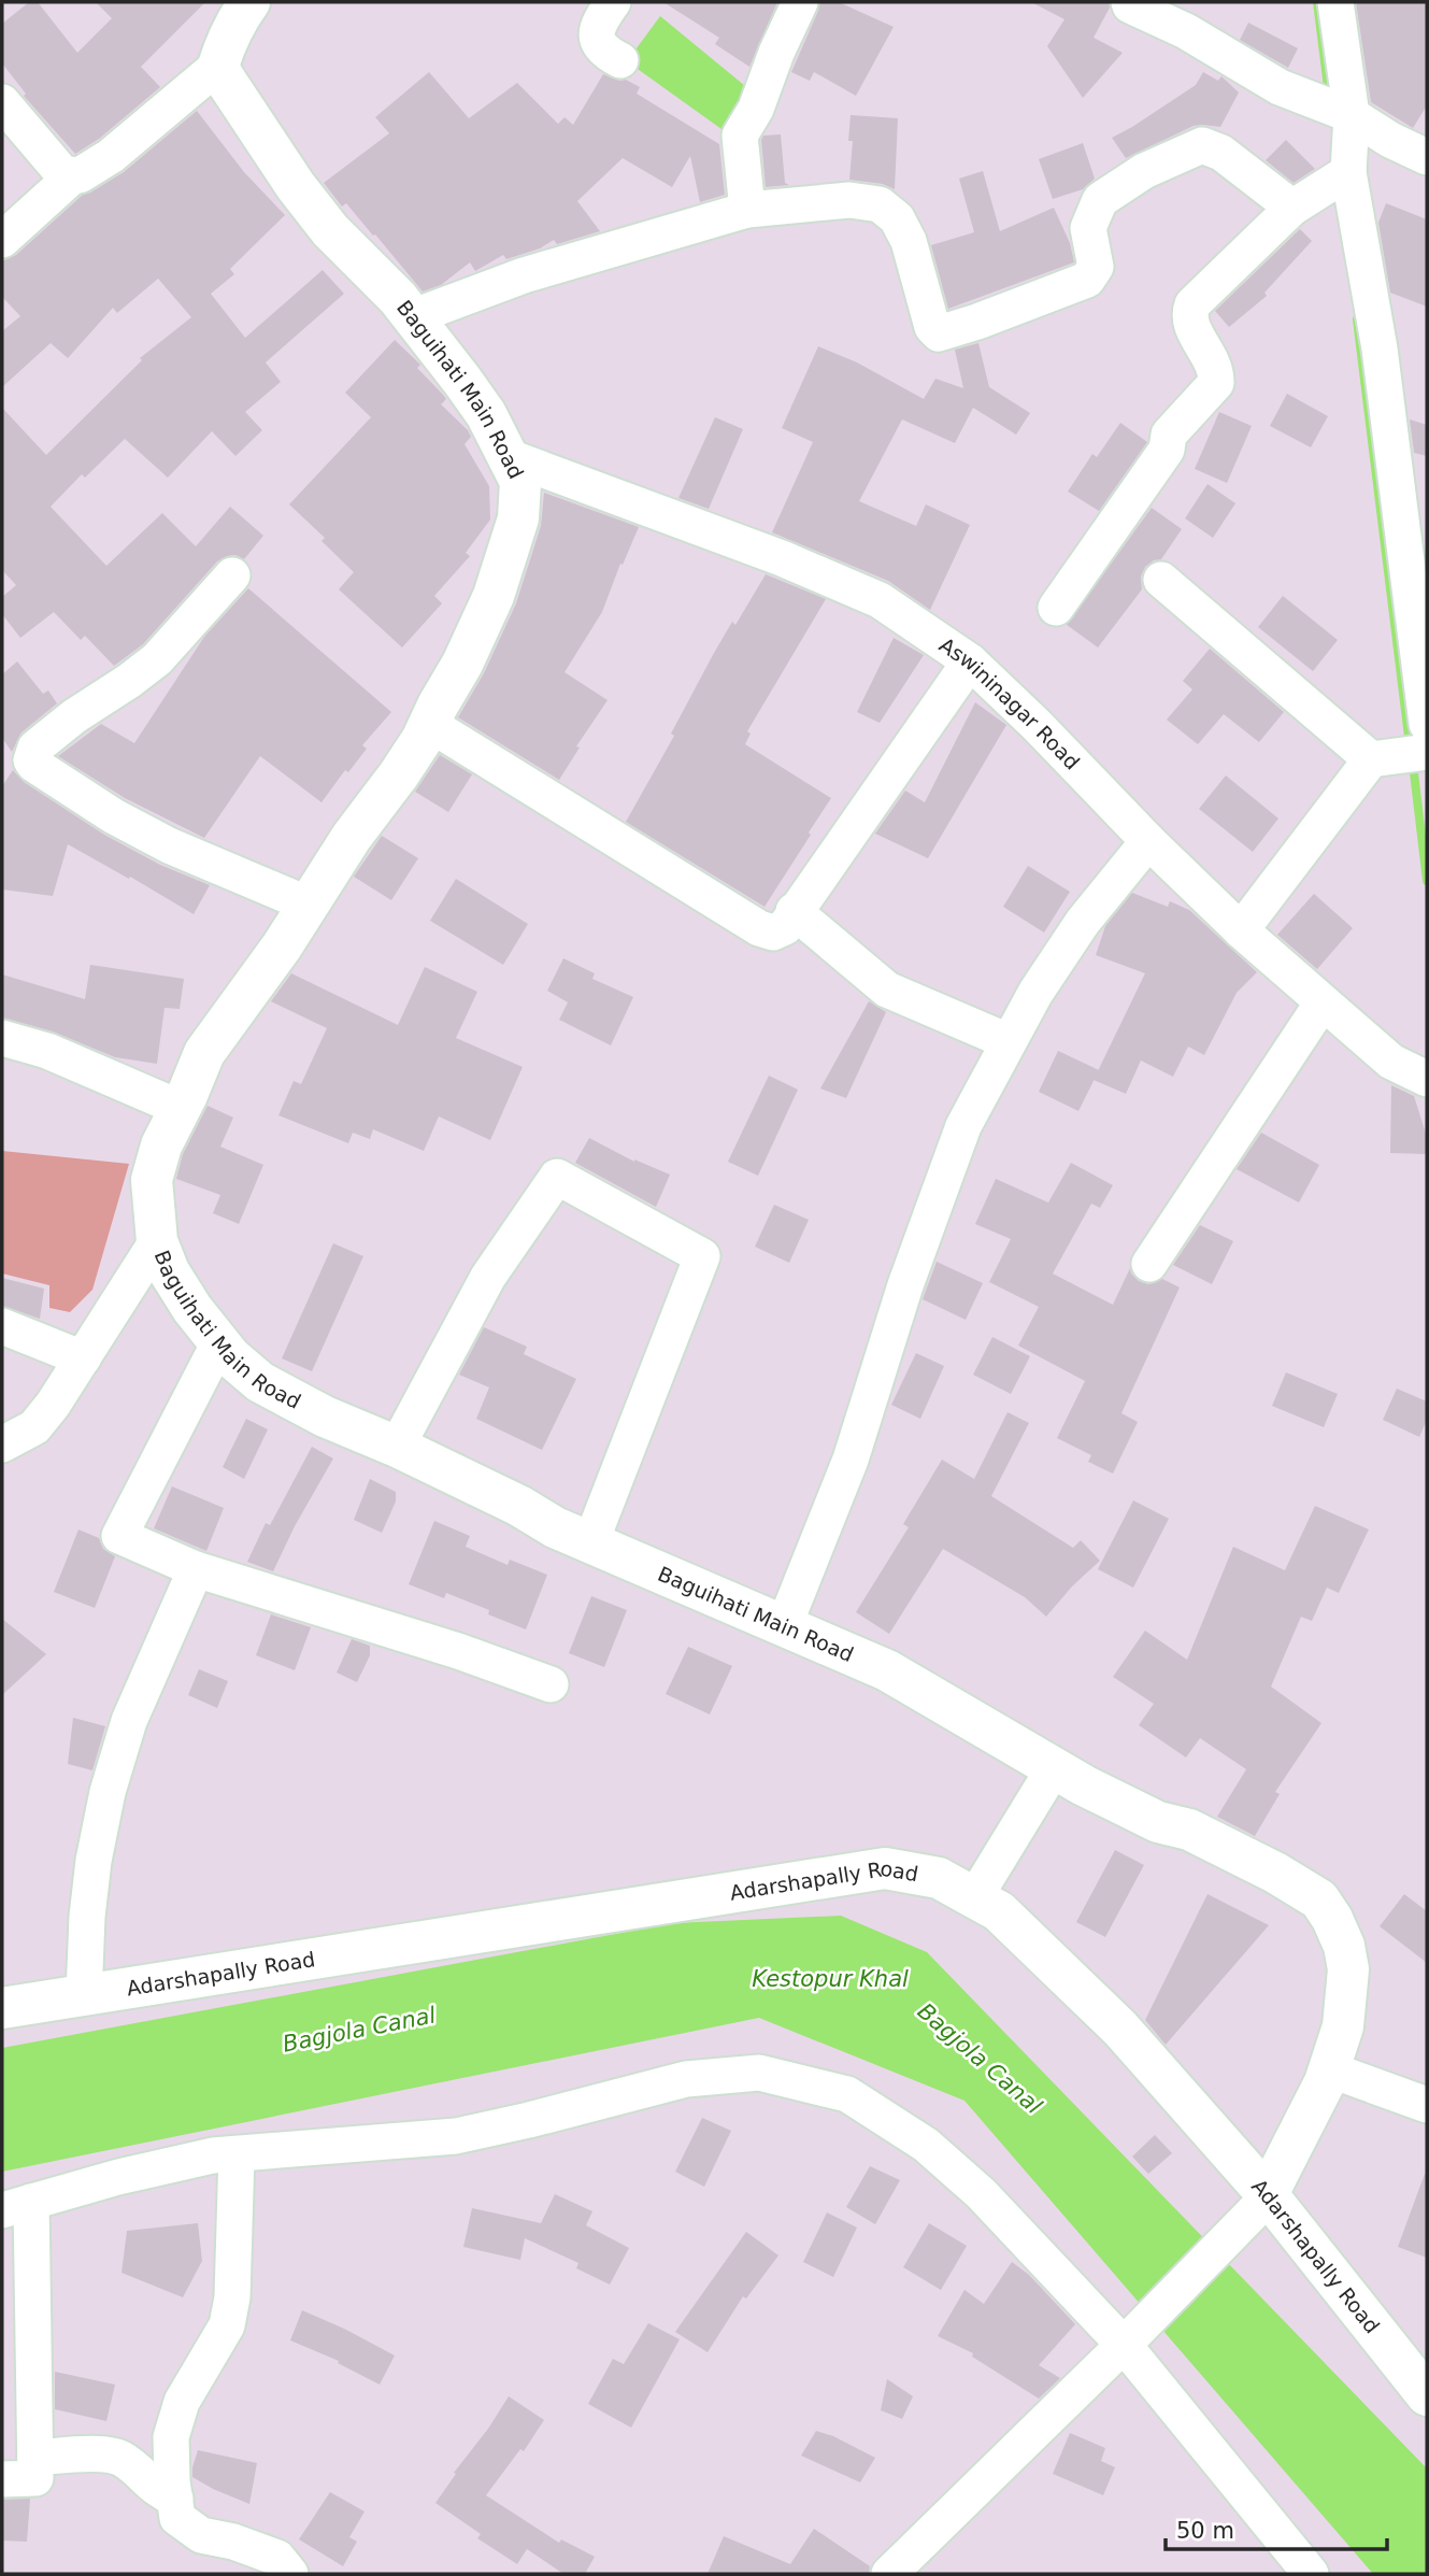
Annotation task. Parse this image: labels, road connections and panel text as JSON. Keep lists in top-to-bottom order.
{
  "streets": {
    "street": ["Baguihati Main Road", "Aswininagar Road", "Adarshapally Road"]
  },
  "crossings": [
    ["Baguihati Main Road", "Aswininagar Road"],
    ["Baguihati Main Road", "Adarshapally Road"]
  ],
  "water": ["Kestopur Khal", "Bagjola Canal"],
  "scale_bar": "50 m"
}
